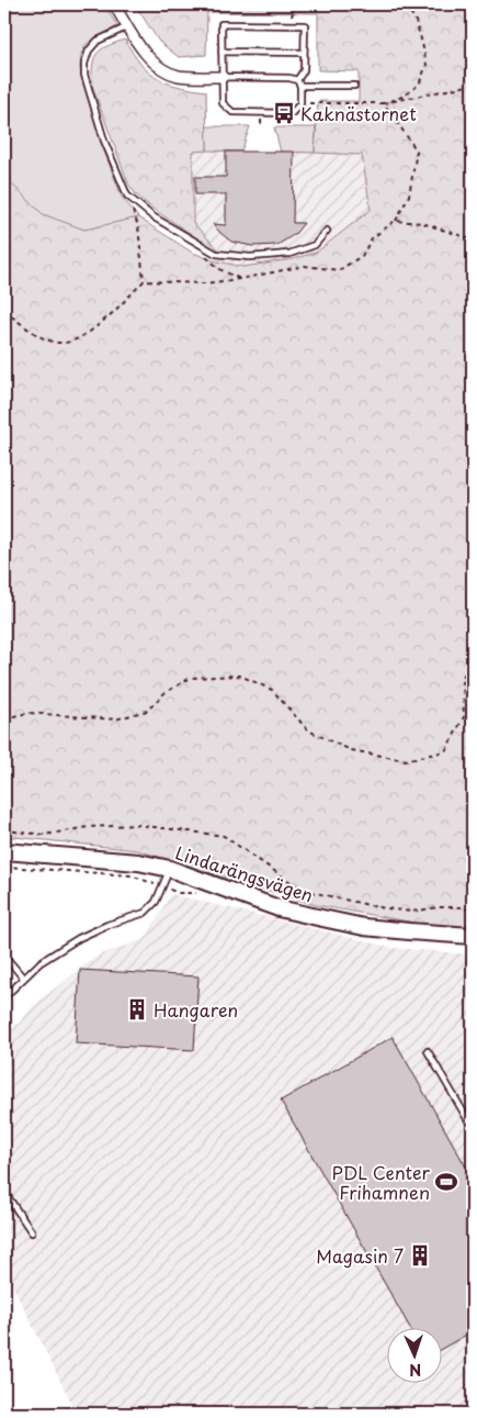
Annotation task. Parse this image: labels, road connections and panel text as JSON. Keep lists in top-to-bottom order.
{
  "streets": {
    "street": ["Lindarängsvägen"]
  },
  "places": {
    "bus stop": ["Kaknästornet"],
    "building": ["Hangaren", "Magasin 7"],
    "sports": ["PDL Center Frihamnen"]
  },
  "north": "bottom"
}
